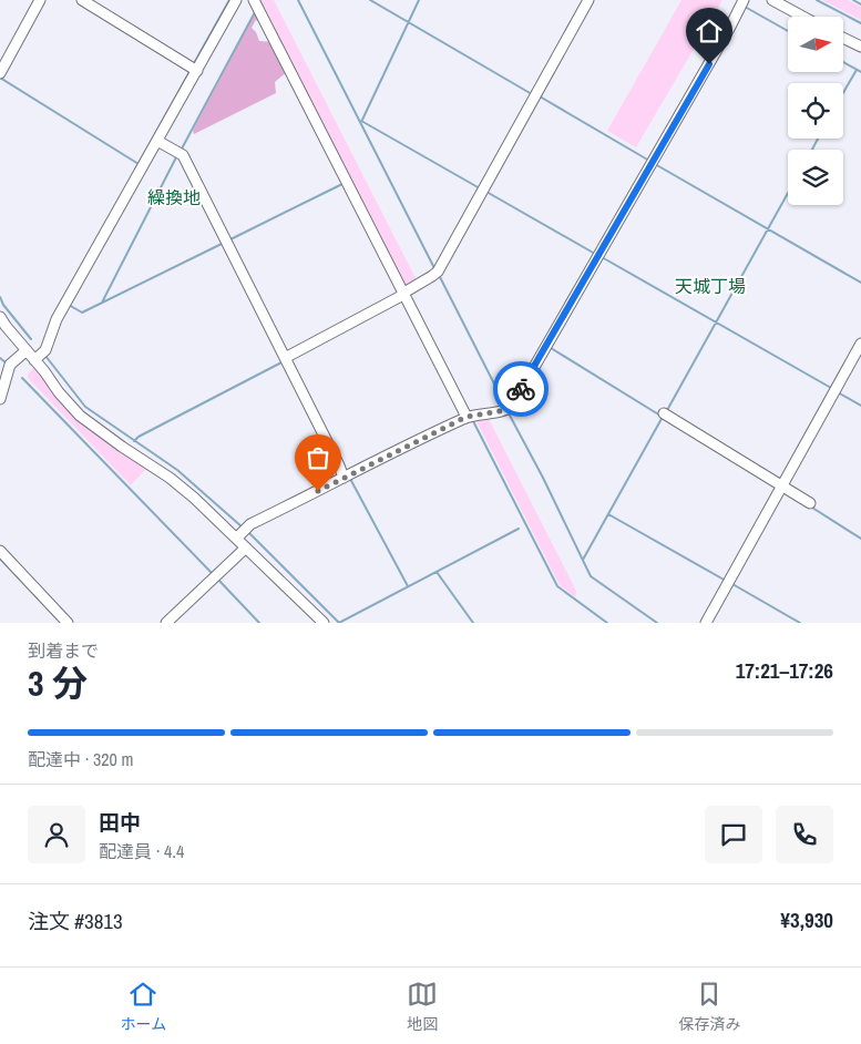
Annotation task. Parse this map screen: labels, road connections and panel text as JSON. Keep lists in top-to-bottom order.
{
  "districts": ["繰換地", "天城丁場"],
  "north": "right",
  "page": {
    "heading": ["3 分", "到着まで", "17:21–17:26"],
    "panel": [
      "田中",
      "配達員 · 4.4",
      "注文 #3813",
      "¥3,930"
    ],
    "bar": "配達中 · 320 m",
    "tabs": ["ホーム", "地図", "保存済み"]
  }
}
